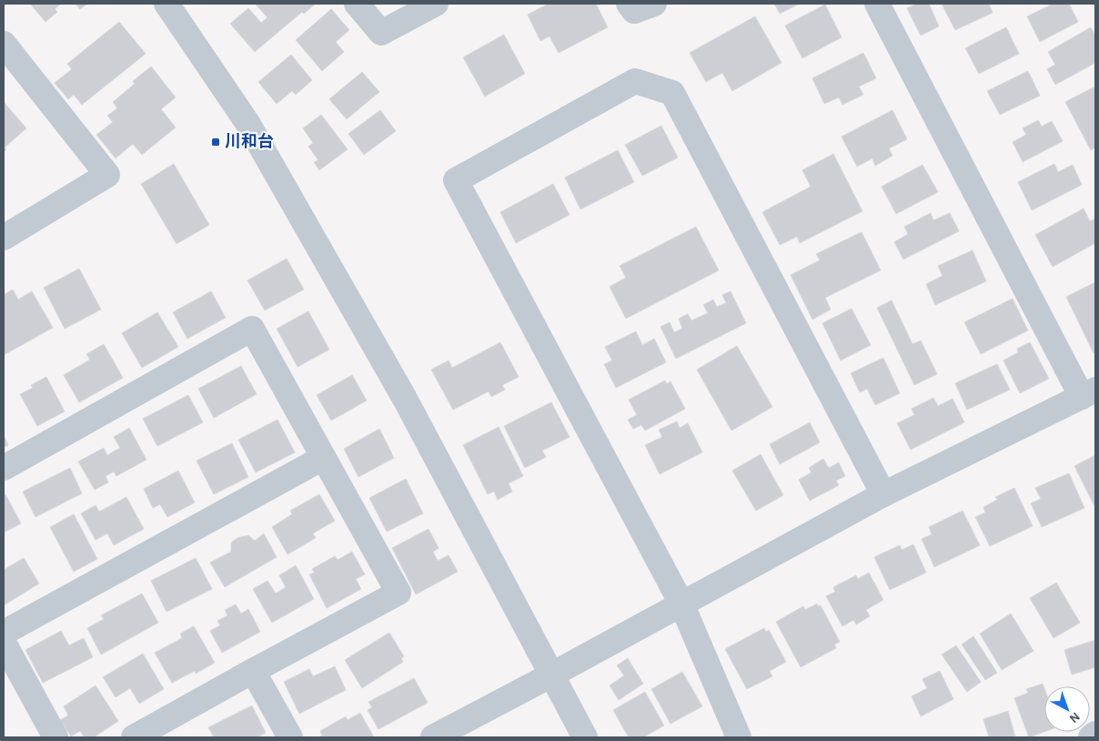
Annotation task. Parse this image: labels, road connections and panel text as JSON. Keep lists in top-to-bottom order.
{
  "places": {
    "transit": ["川和台"]
  },
  "north": "bottom right"
}
